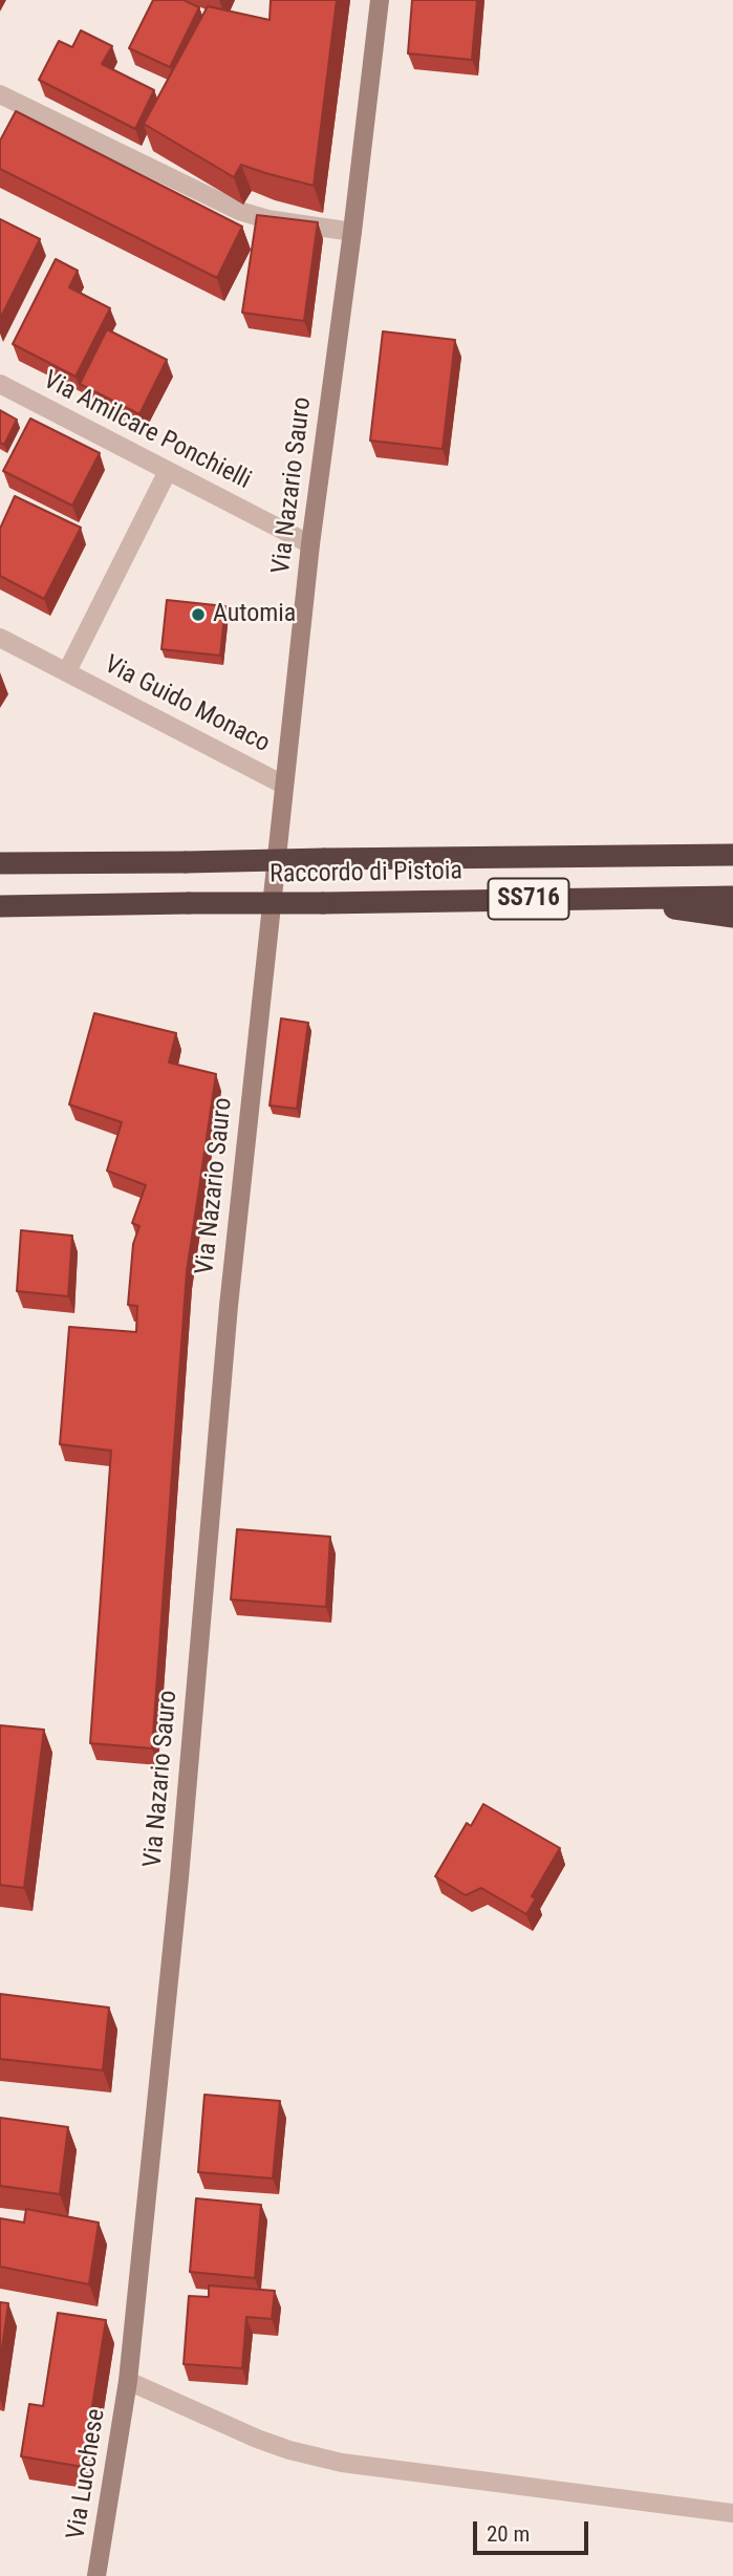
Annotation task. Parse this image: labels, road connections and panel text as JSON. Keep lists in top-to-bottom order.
{
  "streets": {
    "highway": ["Raccordo di Pistoia", "SS716"],
    "street": [
      "Via Amilcare Ponchielli",
      "Via Nazario Sauro",
      "Via Guido Monaco",
      "Via Lucchese"
    ]
  },
  "crossings": [
    ["Via Amilcare Ponchielli", "Via Nazario Sauro"],
    ["Via Amilcare Ponchielli", "Via Guido Monaco"],
    ["Via Nazario Sauro", "Via Guido Monaco"],
    ["Via Nazario Sauro", "Via Lucchese"]
  ],
  "places": ["Automia"],
  "scale_bar": "20 m"
}
